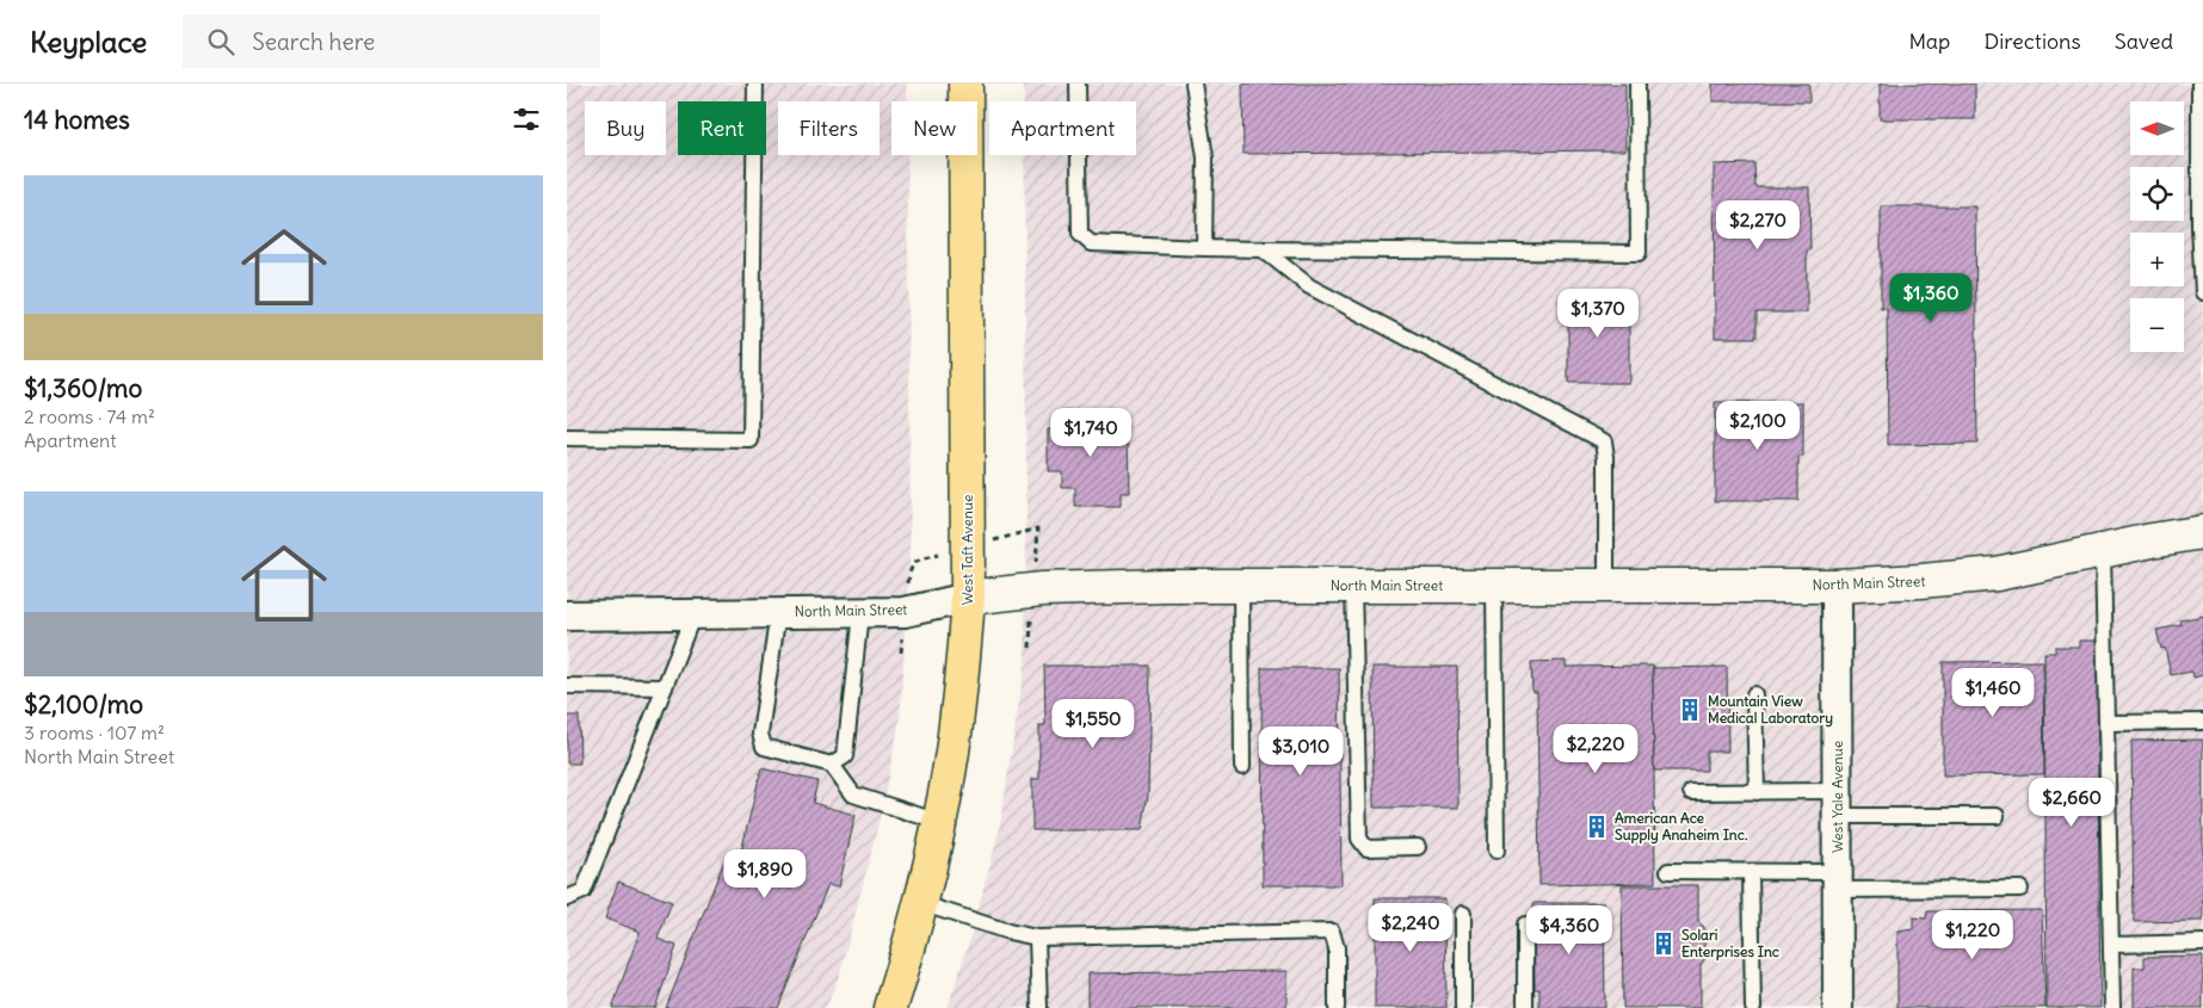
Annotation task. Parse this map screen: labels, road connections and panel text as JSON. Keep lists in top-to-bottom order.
{
  "streets": {
    "main road": ["West Taft Avenue", "North Main Street"],
    "street": ["West Yale Avenue"]
  },
  "crossings": [
    ["West Taft Avenue", "North Main Street"],
    ["North Main Street", "West Yale Avenue"]
  ],
  "places": {
    "building": ["Mountain View Medical Laboratory", "American Ace Supply Anaheim Inc.", "Solari Enterprises Inc"]
  },
  "north": "left",
  "page": {
    "header": "Keyplace",
    "search": "Search here",
    "nav": ["Map", "Directions", "Saved"],
    "heading": "14 homes",
    "map_buttons": ["+", "−"],
    "chip": [
      "Buy",
      "Rent",
      "Filters",
      "New",
      "Apartment"
    ],
    "list": [
      {
        "name": "$1,360/mo",
        "note": "2 rooms · 74 m² · Apartment"
      },
      {
        "name": "$2,100/mo",
        "note": "3 rooms · 107 m² · North Main Street"
      }
    ],
    "price": [
      "$2,270",
      "$1,360",
      "$1,370",
      "$2,100",
      "$1,740",
      "$1,460",
      "$1,550",
      "$2,220",
      "$3,010",
      "$2,660",
      "$1,890",
      "$2,240",
      "$4,360",
      "$1,220"
    ]
  }
}
